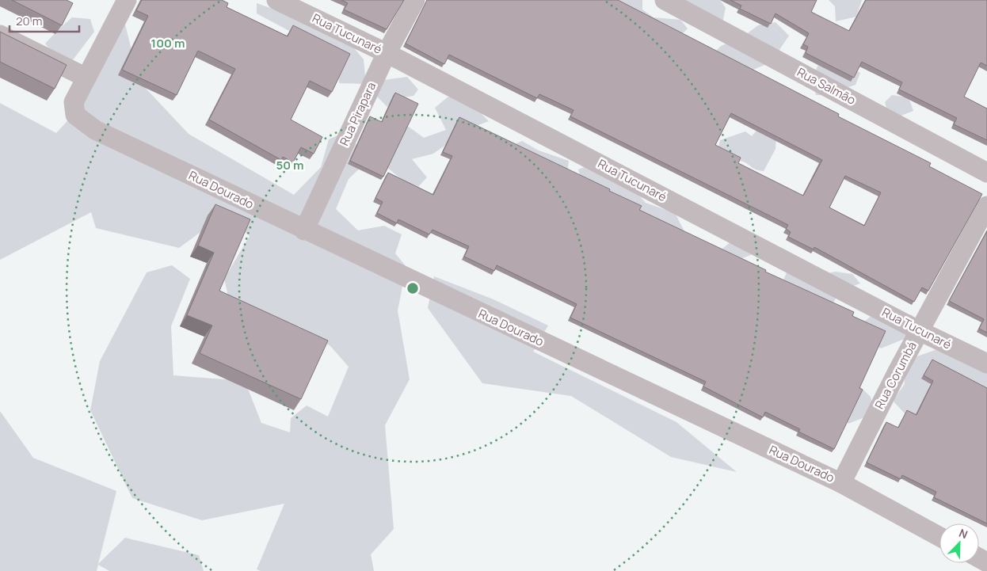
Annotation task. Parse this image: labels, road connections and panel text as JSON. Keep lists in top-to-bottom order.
{
  "streets": {
    "street": [
      "Rua Tucunaré",
      "Rua Salmão",
      "Rua Pirapara",
      "Rua Dourado",
      "Rua Corumbá"
    ]
  },
  "crossings": [
    ["Rua Tucunaré", "Rua Pirapara"],
    ["Rua Tucunaré", "Rua Corumbá"],
    ["Rua Pirapara", "Rua Dourado"],
    ["Rua Dourado", "Rua Corumbá"]
  ],
  "scale_bar": "20 m",
  "north": "top right",
  "rings": ["100 m", "50 m"]
}
